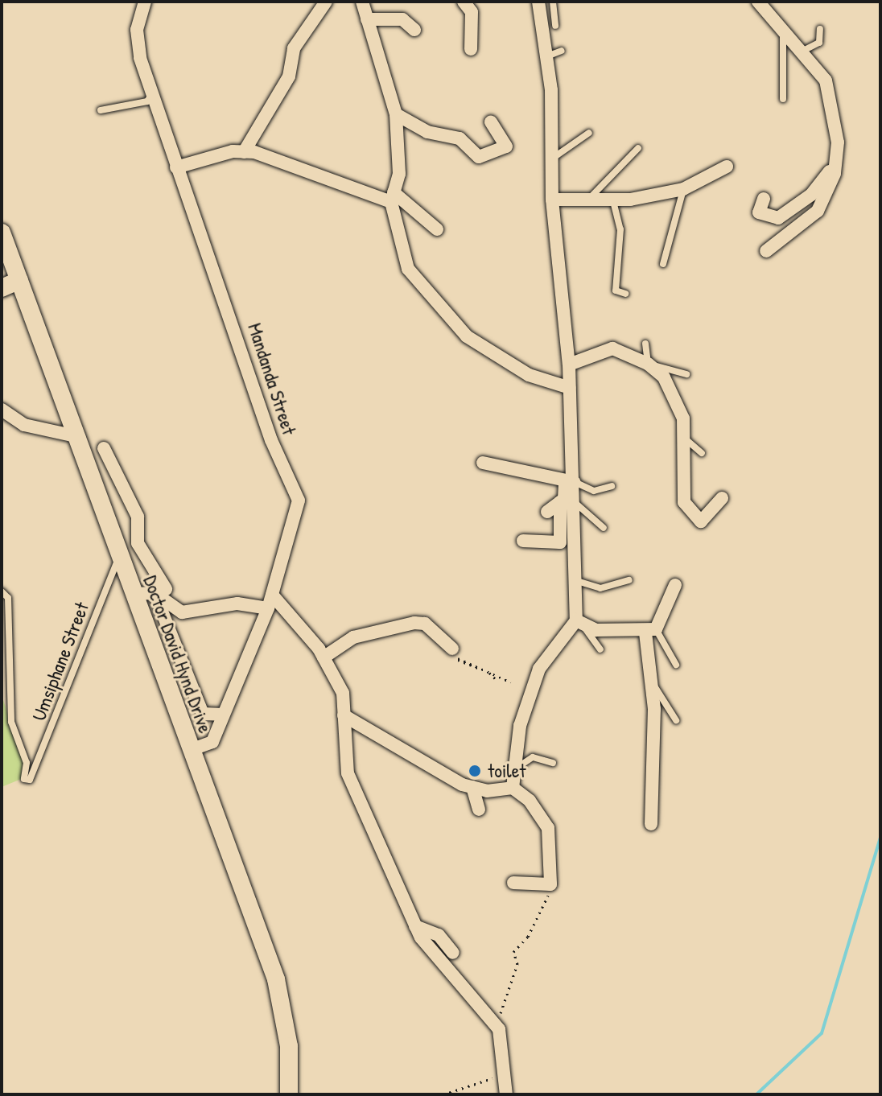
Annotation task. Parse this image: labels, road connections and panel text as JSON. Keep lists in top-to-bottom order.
{
  "streets": {
    "main road": ["Doctor David Hynd Drive"],
    "street": ["Mandanda Street"],
    "lane": ["Umsiphane Street"]
  },
  "crossings": [
    ["Mandanda Street", "Doctor David Hynd Drive"],
    ["Doctor David Hynd Drive", "Umsiphane Street"]
  ],
  "places": ["toilet"]
}
